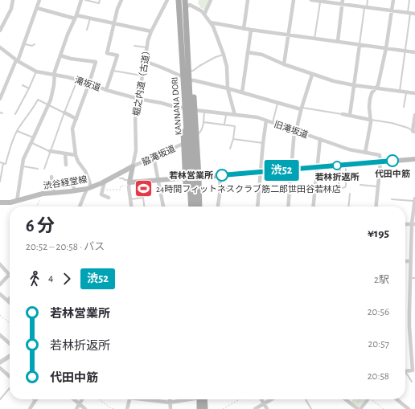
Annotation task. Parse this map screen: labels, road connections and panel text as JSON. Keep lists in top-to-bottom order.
{
  "streets": {
    "main road": ["KANNANA DORI", "渋谷経堂線"],
    "street": [
      "堀之内道（古道）",
      "滝坂道",
      "旧滝坂道",
      "脇滝坂道"
    ]
  },
  "crossings": [
    ["堀之内道（古道）", "滝坂道"],
    ["堀之内道（古道）", "脇滝坂道"],
    ["堀之内道（古道）", "渋谷経堂線"],
    ["脇滝坂道", "渋谷経堂線"]
  ],
  "places": {
    "other": ["代田中筋", "若林折返所", "若林営業所"],
    "sports": ["24時間フィットネスクラブ筋二郎世田谷若林店"]
  },
  "lines": ["bus line 渋52"],
  "page": {
    "on_map": "渋52",
    "heading": ["6 分", "20:52 – 20:58 · バス", "¥195"],
    "legs": ["4", "渋52", "2駅"],
    "list": [
      {
        "name": "若林営業所",
        "value": "20:56"
      },
      {
        "name": "若林折返所",
        "value": "20:57"
      },
      {
        "name": "代田中筋",
        "value": "20:58"
      }
    ]
  }
}
